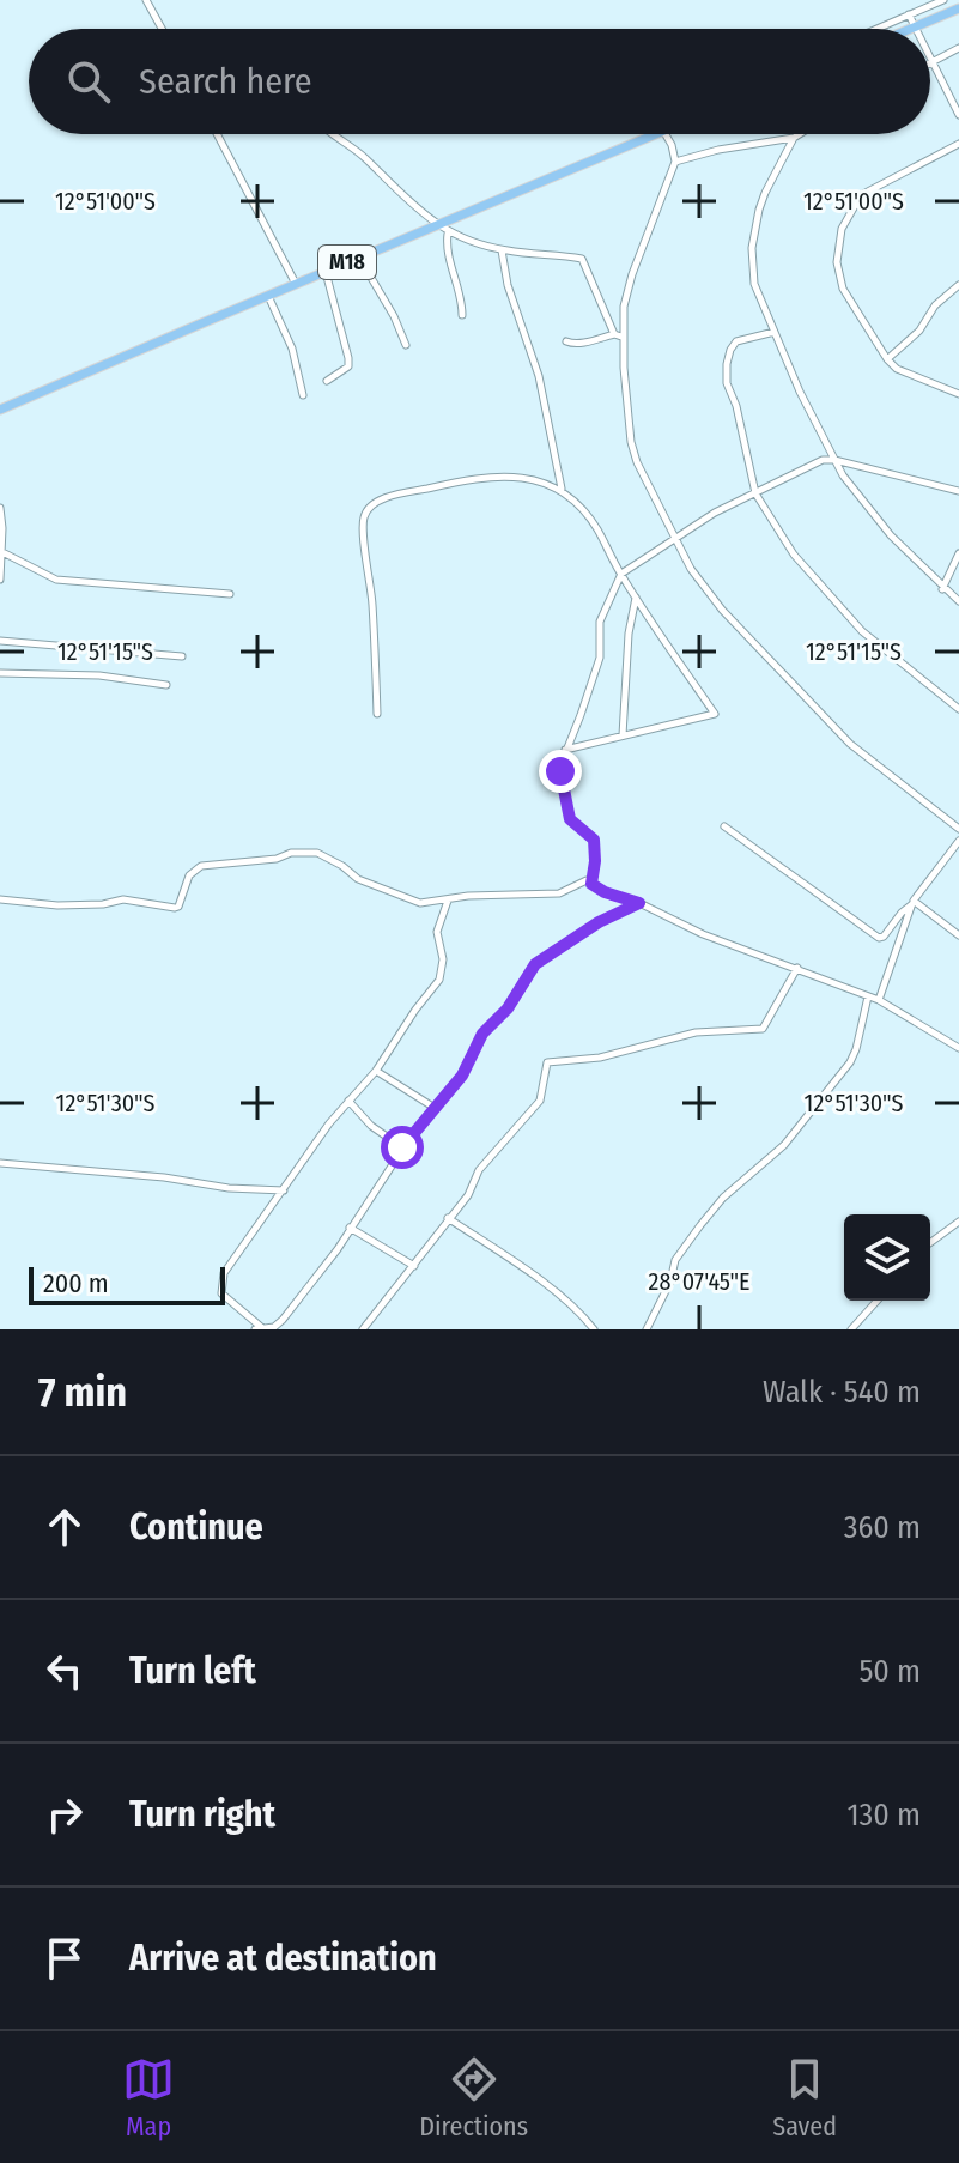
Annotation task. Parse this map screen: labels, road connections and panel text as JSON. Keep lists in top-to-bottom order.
{
  "streets": {
    "main road": ["M18"]
  },
  "scale_bar": "200 m",
  "page": {
    "search": "Search here",
    "scale": "200 m",
    "heading": ["7 min", "Walk · 540 m"],
    "list": [
      ["Continue", "360 m"],
      ["Turn left", "50 m"],
      ["Turn right", "130 m"],
      "Arrive at destination"
    ],
    "nav": ["Map", "Directions", "Saved"]
  },
  "coordinates": [
    "12°51'00\"S",
    "12°51'15\"S",
    "12°51'30\"S",
    "28°07'45\"E"
  ]
}
